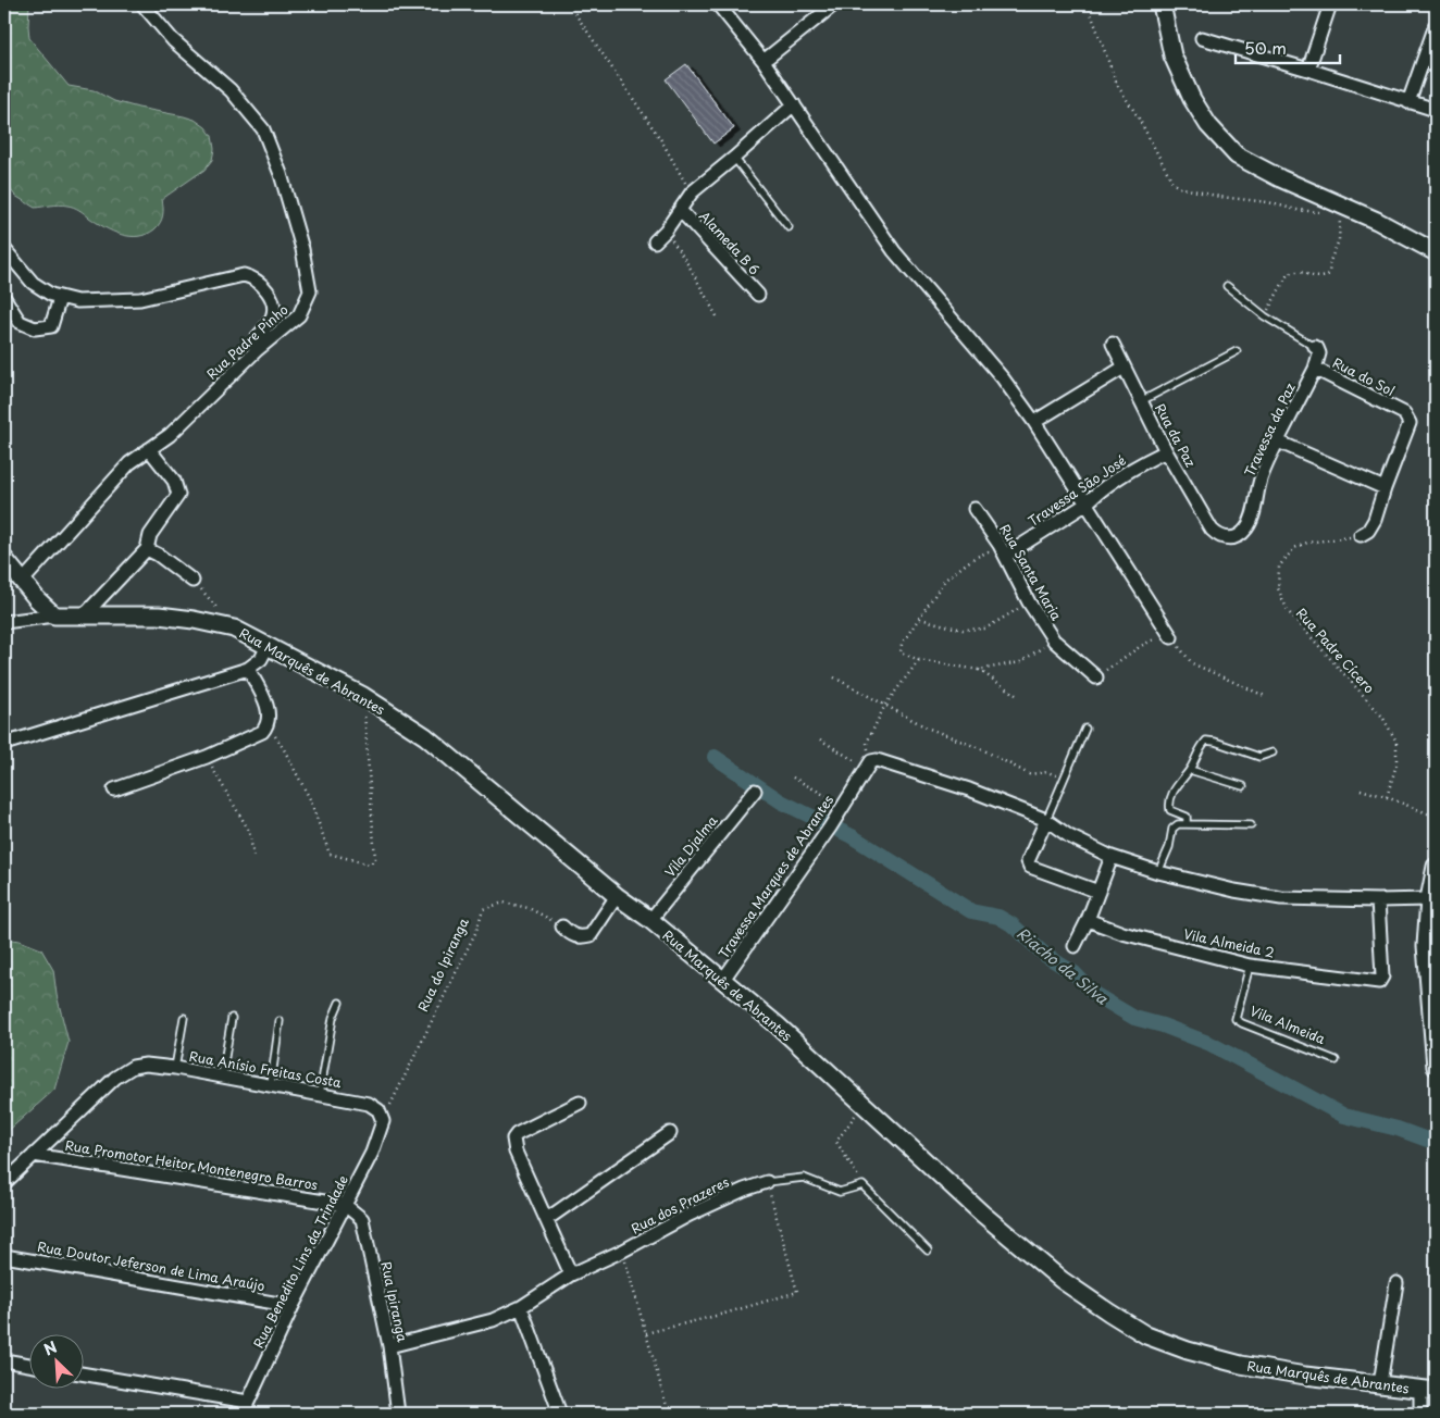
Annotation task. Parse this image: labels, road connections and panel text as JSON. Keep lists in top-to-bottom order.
{
  "streets": {
    "street": [
      "Alameda B 6",
      "Rua Padre Pinho",
      "Rua do Sol",
      "Travessa da Paz",
      "Rua da Paz",
      "Travessa São José",
      "Rua Santa Maria",
      "Rua Marquês de Abrantes",
      "Vila Djalma",
      "Travessa Marques de Abrantes",
      "Vila Almeida 2",
      "Rua Anísio Freitas Costa",
      "Rua Promotor Heitor Montenegro Barros",
      "Rua dos Prazeres",
      "Rua Benedito Lins da Trindade",
      "Rua Doutor Jeferson de Lima Araújo",
      "Rua Ipiranga"
    ],
    "lane": ["Vila Almeida"],
    "path": ["Rua Padre Cícero", "Rua do Ipiranga"]
  },
  "crossings": [
    ["Rua do Sol", "Travessa da Paz"],
    ["Travessa da Paz", "Rua da Paz"],
    ["Rua da Paz", "Travessa São José"],
    ["Travessa São José", "Rua Santa Maria"],
    ["Rua Marquês de Abrantes", "Vila Djalma"],
    ["Rua Marquês de Abrantes", "Travessa Marques de Abrantes"],
    ["Vila Almeida 2", "Vila Almeida"],
    ["Rua do Ipiranga", "Rua Anísio Freitas Costa"],
    ["Rua do Ipiranga", "Rua Benedito Lins da Trindade"],
    ["Rua Anísio Freitas Costa", "Rua Promotor Heitor Montenegro Barros"],
    ["Rua Anísio Freitas Costa", "Rua Benedito Lins da Trindade"],
    ["Rua Promotor Heitor Montenegro Barros", "Rua Benedito Lins da Trindade"],
    ["Rua Promotor Heitor Montenegro Barros", "Rua Ipiranga"],
    ["Rua dos Prazeres", "Rua Ipiranga"],
    ["Rua Benedito Lins da Trindade", "Rua Doutor Jeferson de Lima Araújo"],
    ["Rua Benedito Lins da Trindade", "Rua Ipiranga"]
  ],
  "water": ["Riacho da Silva"],
  "scale_bar": "50 m",
  "north": "top left"
}
